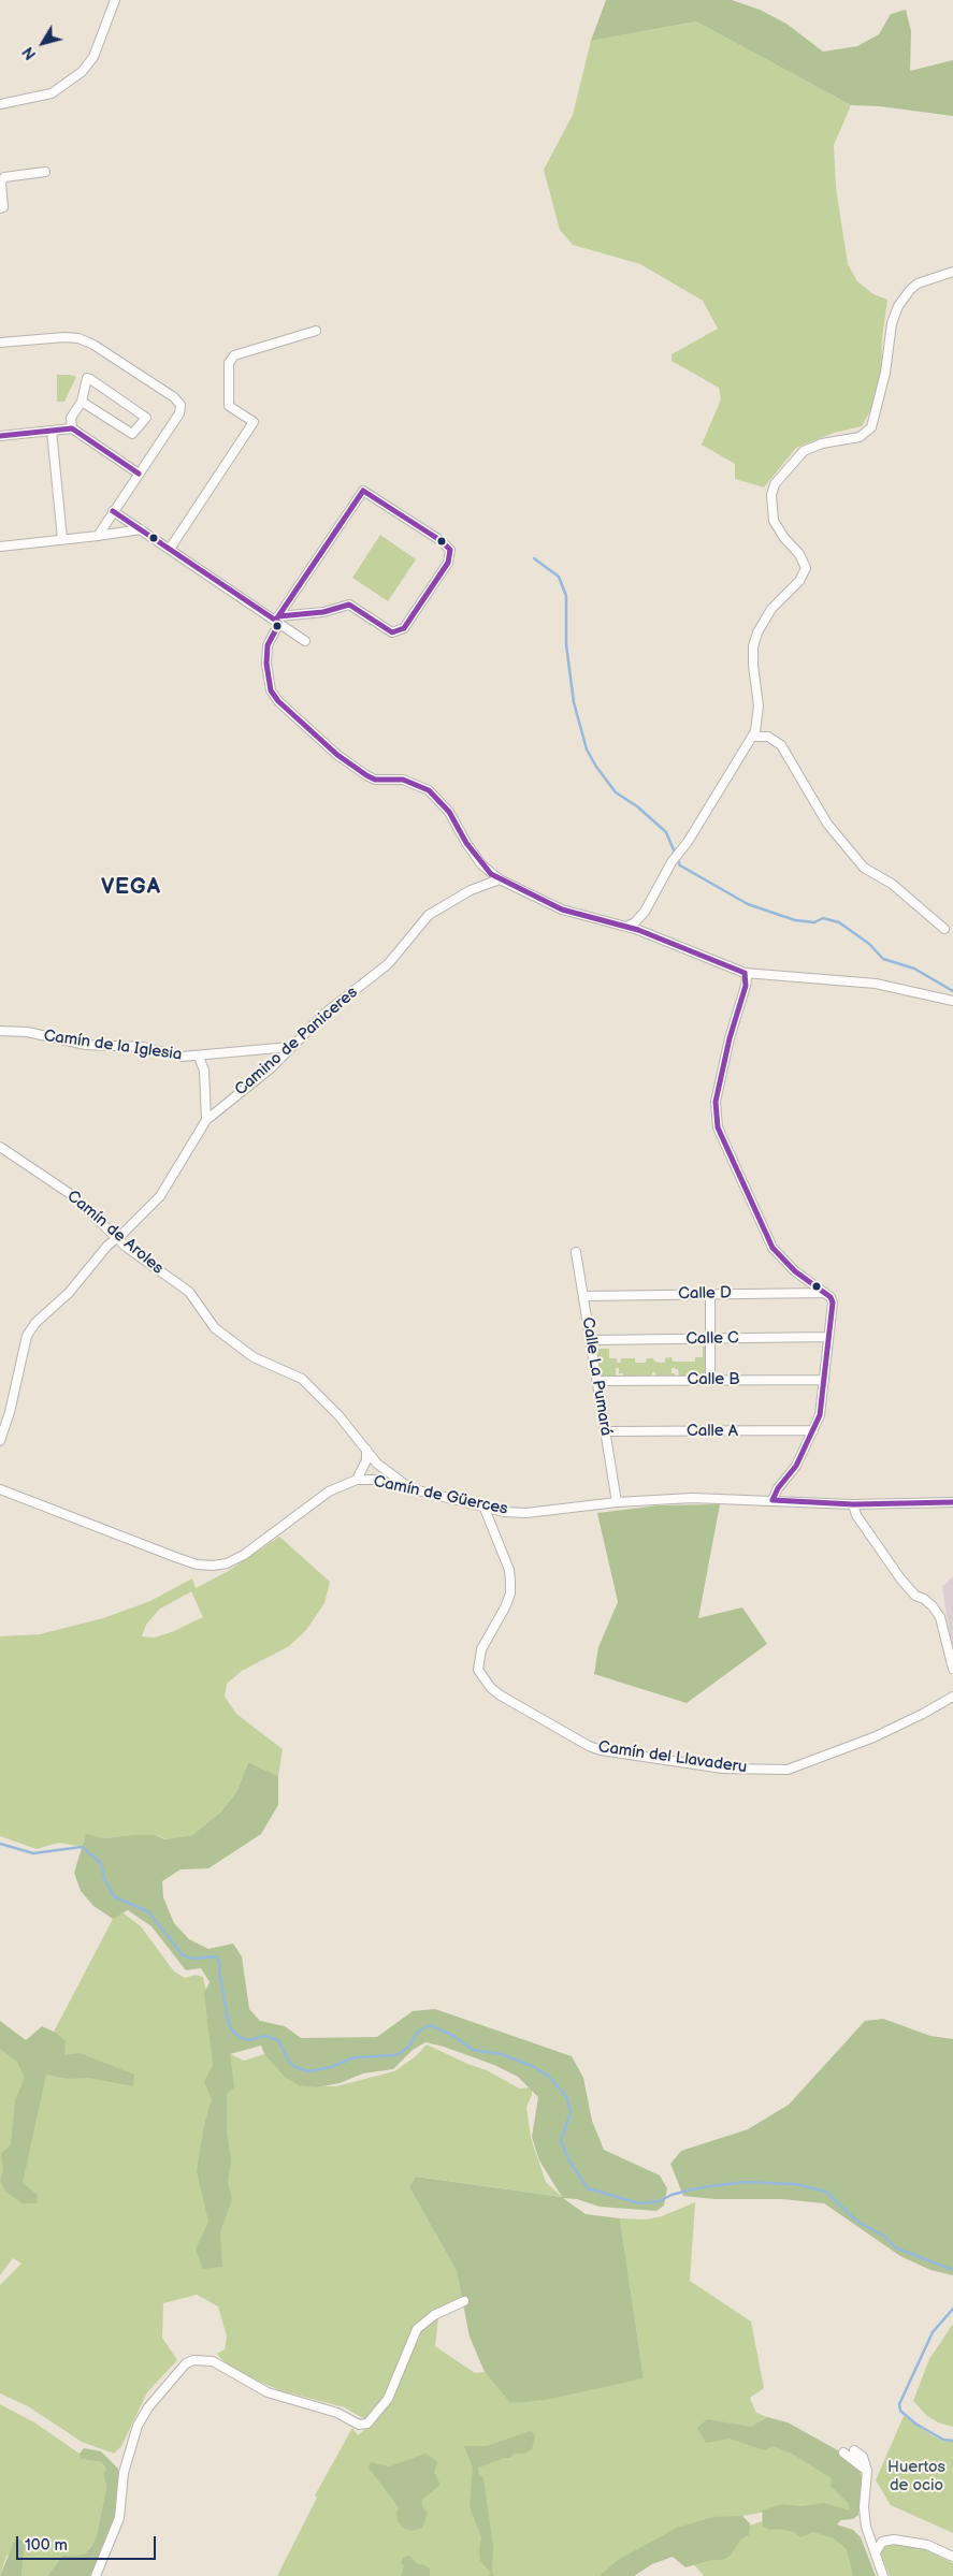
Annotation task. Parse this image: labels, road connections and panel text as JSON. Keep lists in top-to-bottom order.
{
  "streets": {
    "street": [
      "Camino de Paniceres",
      "Camín de la Iglesia",
      "Camín de Aroles",
      "Calle D",
      "Calle C",
      "Calle La Pumará",
      "Calle B",
      "Calle A",
      "Camín de Güerces",
      "Camín del Llavaderu"
    ]
  },
  "crossings": [
    ["Camino de Paniceres", "Camín de la Iglesia"],
    ["Camino de Paniceres", "Camín de Aroles"],
    ["Camín de Aroles", "Camín de Güerces"],
    ["Calle D", "Calle La Pumará"],
    ["Calle La Pumará", "Camín de Güerces"],
    ["Camín de Güerces", "Camín del Llavaderu"]
  ],
  "districts": ["VEGA"],
  "parks": ["Huertos de ocio"],
  "scale_bar": "100 m",
  "north": "bottom left"
}
